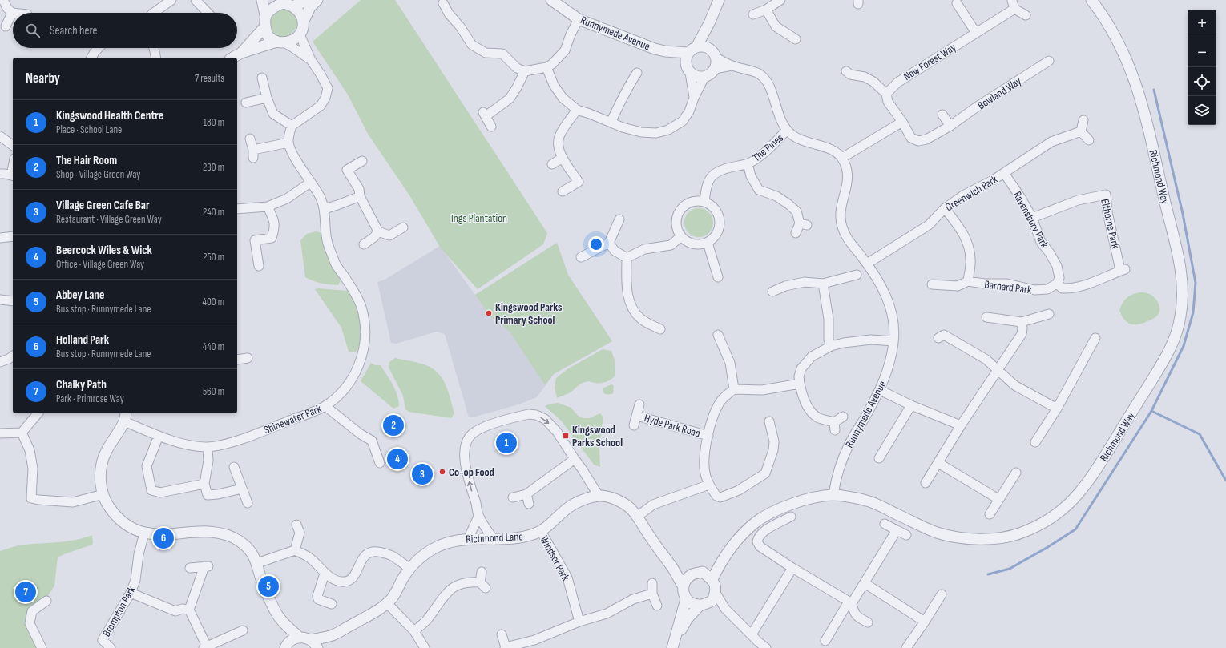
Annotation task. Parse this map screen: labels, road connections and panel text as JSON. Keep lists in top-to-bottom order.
{
  "streets": {
    "street": [
      "Runnymede Avenue",
      "New Forest Way",
      "Bowland Way",
      "The Pines",
      "Richmond Way",
      "Greenwich Park",
      "Ravensbury Park",
      "Elthorne Park",
      "Barnard Park",
      "Shinewater Park",
      "Hyde Park Road",
      "Richmond Lane",
      "Windsor Park",
      "Brompton Park"
    ]
  },
  "crossings": [
    ["Runnymede Avenue", "Richmond Way"],
    ["Runnymede Avenue", "Greenwich Park"],
    ["Richmond Way", "Richmond Lane"],
    ["Greenwich Park", "Ravensbury Park"],
    ["Greenwich Park", "Barnard Park"],
    ["Ravensbury Park", "Elthorne Park"],
    ["Ravensbury Park", "Barnard Park"],
    ["Elthorne Park", "Barnard Park"],
    ["Richmond Lane", "Windsor Park"]
  ],
  "parks": ["Ings Plantation"],
  "places": {
    "other": ["Kingswood Parks Primary School", "Co-op Food"],
    "transit": ["Kingswood Parks School"]
  },
  "page": {
    "map_buttons": ["+", "−"],
    "search": "Search here",
    "heading": ["Nearby", "7 results"],
    "list": [
      {
        "mark": "1",
        "name": "Kingswood Health Centre",
        "note": "Place · School Lane",
        "value": "180 m"
      },
      {
        "mark": "2",
        "name": "The Hair Room",
        "note": "Shop · Village Green Way",
        "value": "230 m"
      },
      {
        "mark": "3",
        "name": "Village Green Cafe Bar",
        "note": "Restaurant · Village Green Way",
        "value": "240 m"
      },
      {
        "mark": "4",
        "name": "Beercock Wiles & Wick",
        "note": "Office · Village Green Way",
        "value": "250 m"
      },
      {
        "mark": "5",
        "name": "Abbey Lane",
        "note": "Bus stop · Runnymede Lane",
        "value": "400 m"
      },
      {
        "mark": "6",
        "name": "Holland Park",
        "note": "Bus stop · Runnymede Lane",
        "value": "440 m"
      },
      {
        "mark": "7",
        "name": "Chalky Path",
        "note": "Park · Primrose Way",
        "value": "560 m"
      }
    ],
    "pins": [
      "2",
      "1",
      "4",
      "3",
      "6",
      "5",
      "7"
    ]
  }
}
